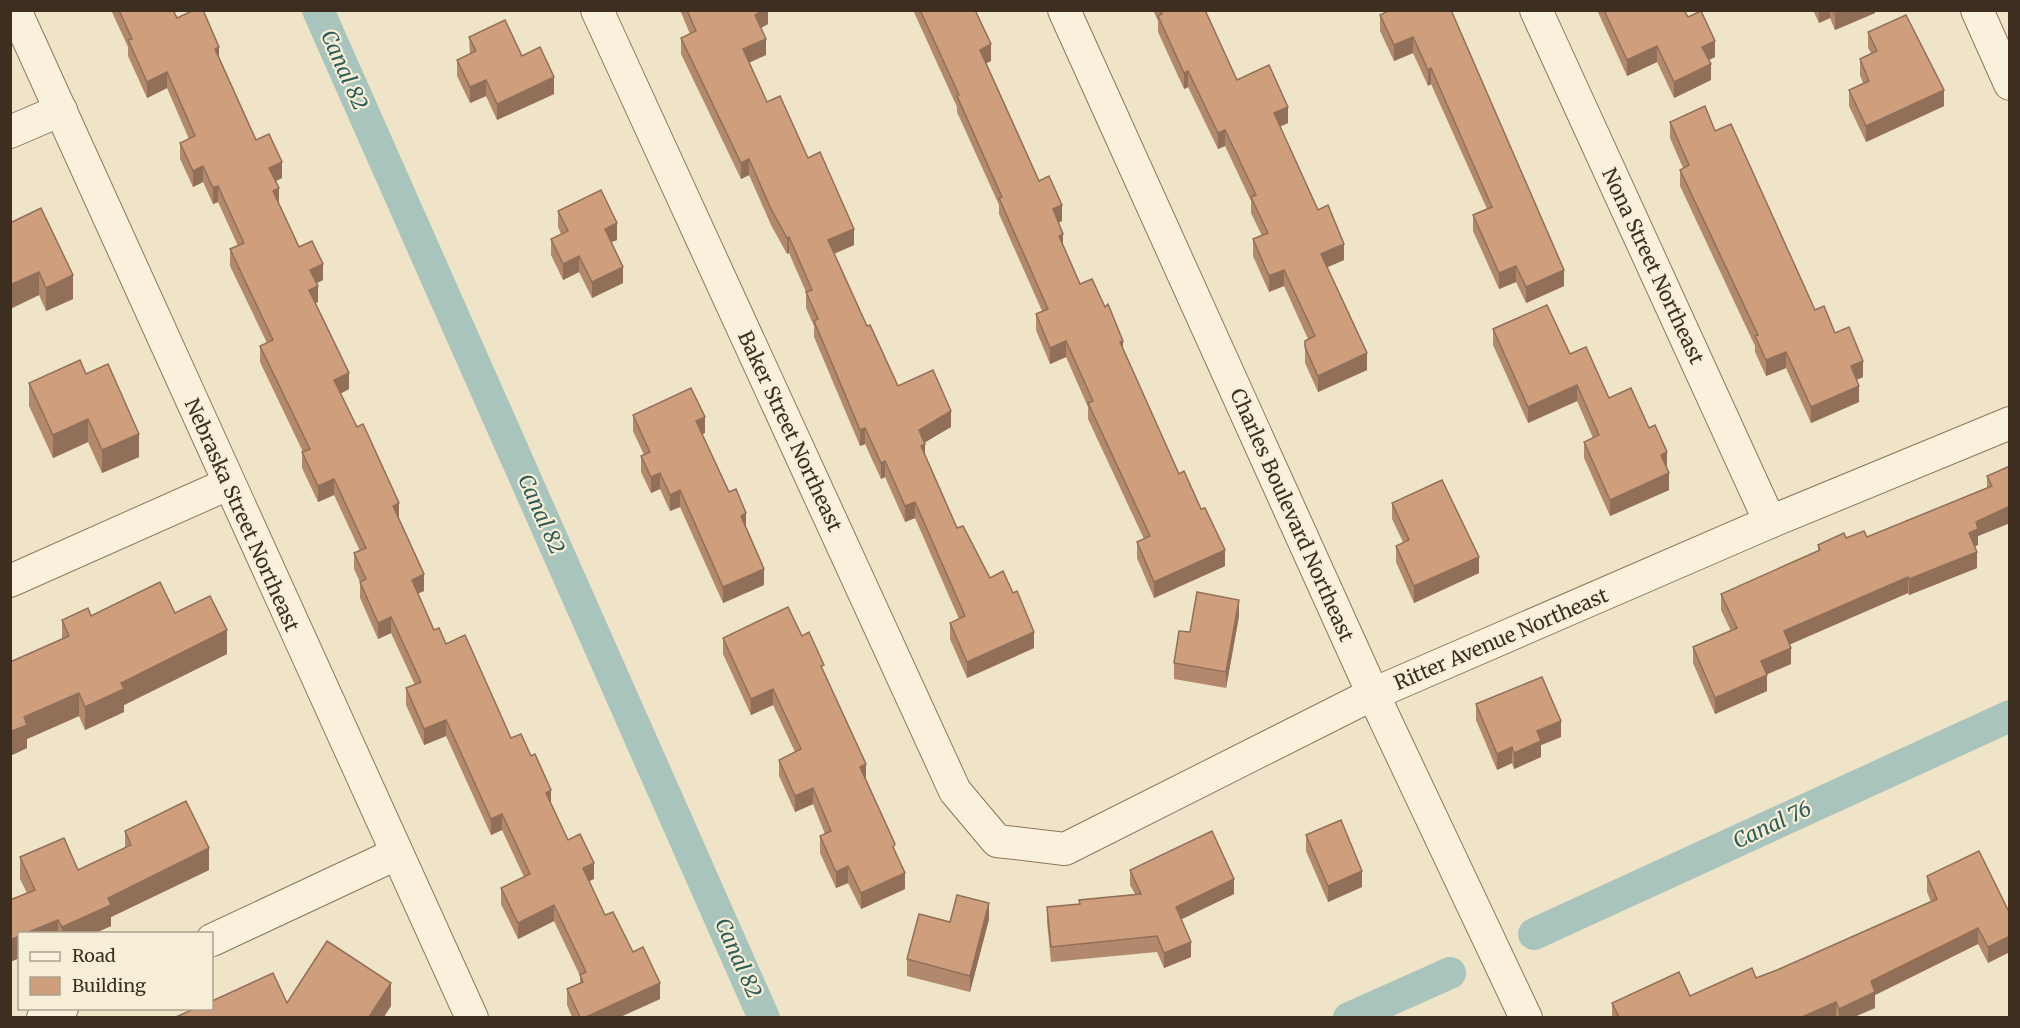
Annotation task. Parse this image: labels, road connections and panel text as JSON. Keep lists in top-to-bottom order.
{
  "streets": {
    "street": [
      "Nona Street Northeast",
      "Baker Street Northeast",
      "Nebraska Street Northeast",
      "Charles Boulevard Northeast",
      "Ritter Avenue Northeast"
    ]
  },
  "crossings": [
    ["Nona Street Northeast", "Ritter Avenue Northeast"],
    ["Baker Street Northeast", "Ritter Avenue Northeast"],
    ["Charles Boulevard Northeast", "Ritter Avenue Northeast"]
  ],
  "water": ["Canal 82", "Canal 76"],
  "legend": ["Road", "Building"]
}
